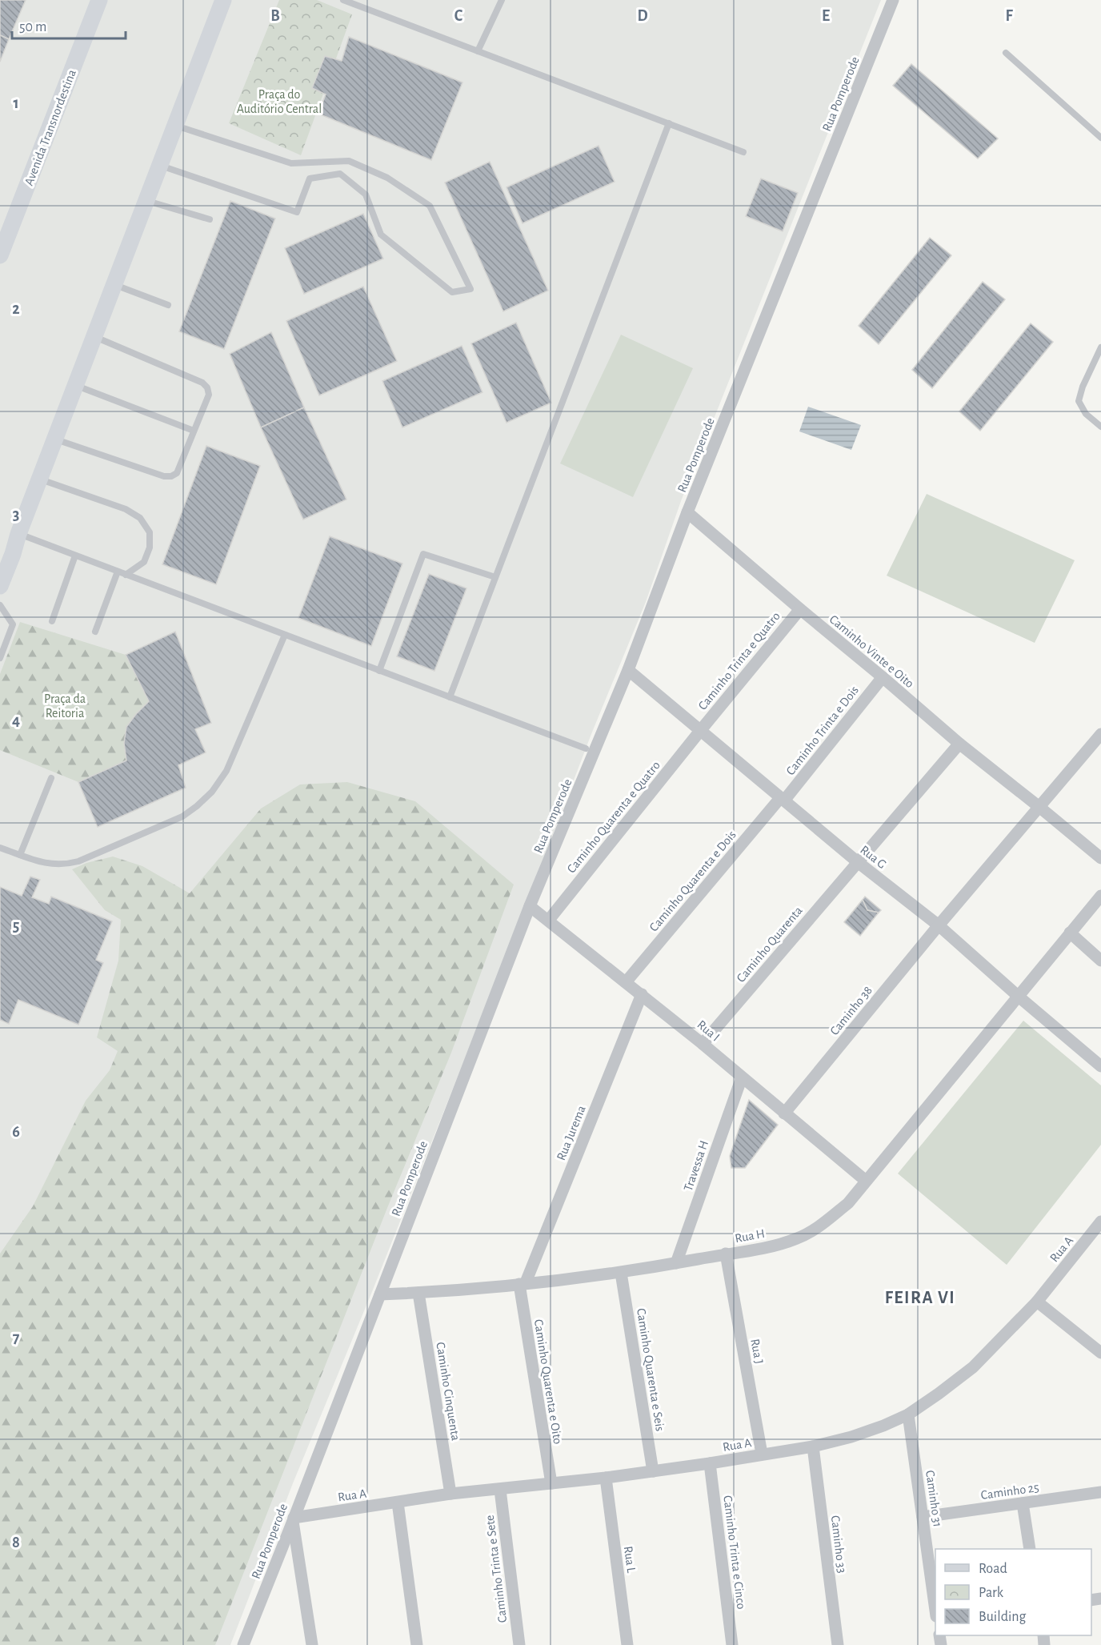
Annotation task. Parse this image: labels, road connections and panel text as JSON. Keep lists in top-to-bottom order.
{
  "streets": {
    "street": [
      "Rua Pomperode",
      "Avenida Transnordestina",
      "Caminho Vinte e Oito",
      "Caminho Trinta e Quatro",
      "Caminho Trinta e Dois",
      "Caminho Quarenta e Quatro",
      "Rua G",
      "Caminho Quarenta e Dois",
      "Caminho Quarenta",
      "Caminho 38",
      "Rua I",
      "Rua Jurema",
      "Travessa H",
      "Rua H",
      "Rua A",
      "Rua J",
      "Caminho Quarenta e Seis",
      "Caminho Quarenta e Oito",
      "Caminho Cinquenta",
      "Caminho 25",
      "Caminho 31",
      "Caminho 33",
      "Caminho Trinta e Cinco",
      "Rua L",
      "Caminho Trinta e Sete"
    ]
  },
  "crossings": [
    ["Rua Pomperode", "Caminho Vinte e Oito"],
    ["Rua Pomperode", "Rua G"],
    ["Rua Pomperode", "Rua I"],
    ["Rua Pomperode", "Rua H"],
    ["Rua Pomperode", "Rua A"],
    ["Caminho Vinte e Oito", "Caminho Trinta e Quatro"],
    ["Caminho Vinte e Oito", "Caminho Trinta e Dois"],
    ["Caminho Vinte e Oito", "Caminho Quarenta"],
    ["Caminho Vinte e Oito", "Caminho 38"],
    ["Caminho Trinta e Quatro", "Caminho Quarenta e Quatro"],
    ["Caminho Trinta e Quatro", "Rua G"],
    ["Caminho Trinta e Dois", "Rua G"],
    ["Caminho Trinta e Dois", "Caminho Quarenta e Dois"],
    ["Caminho Quarenta e Quatro", "Rua G"],
    ["Caminho Quarenta e Quatro", "Rua I"],
    ["Rua G", "Caminho Quarenta e Dois"],
    ["Rua G", "Caminho Quarenta"],
    ["Rua G", "Caminho 38"],
    ["Rua G", "Rua H"],
    ["Caminho Quarenta e Dois", "Rua I"],
    ["Caminho Quarenta", "Rua I"],
    ["Caminho 38", "Rua I"],
    ["Rua I", "Rua Jurema"],
    ["Rua I", "Travessa H"],
    ["Rua I", "Rua H"],
    ["Rua Jurema", "Rua H"],
    ["Rua Jurema", "Caminho Quarenta e Oito"],
    ["Travessa H", "Rua H"],
    ["Rua H", "Rua J"],
    ["Rua H", "Caminho Quarenta e Seis"],
    ["Rua H", "Caminho Quarenta e Oito"],
    ["Rua H", "Caminho Cinquenta"],
    ["Rua A", "Rua J"],
    ["Rua A", "Caminho Quarenta e Seis"],
    ["Rua A", "Caminho Quarenta e Oito"],
    ["Rua A", "Caminho Cinquenta"],
    ["Rua A", "Caminho 31"],
    ["Rua A", "Caminho 33"],
    ["Rua A", "Caminho Trinta e Cinco"],
    ["Rua A", "Rua L"],
    ["Rua A", "Caminho Trinta e Sete"],
    ["Caminho 25", "Caminho 31"]
  ],
  "districts": ["FEIRA VI"],
  "parks": ["Praça do Auditório Central", "Praça da Reitoria"],
  "legend": ["Road", "Park", "Building"],
  "scale_bar": "50 m",
  "grid": {
    "columns": [
      "B",
      "C",
      "D",
      "E",
      "F"
    ],
    "rows": [
      "1",
      "2",
      "3",
      "4",
      "5",
      "6",
      "7",
      "8"
    ]
  }
}
